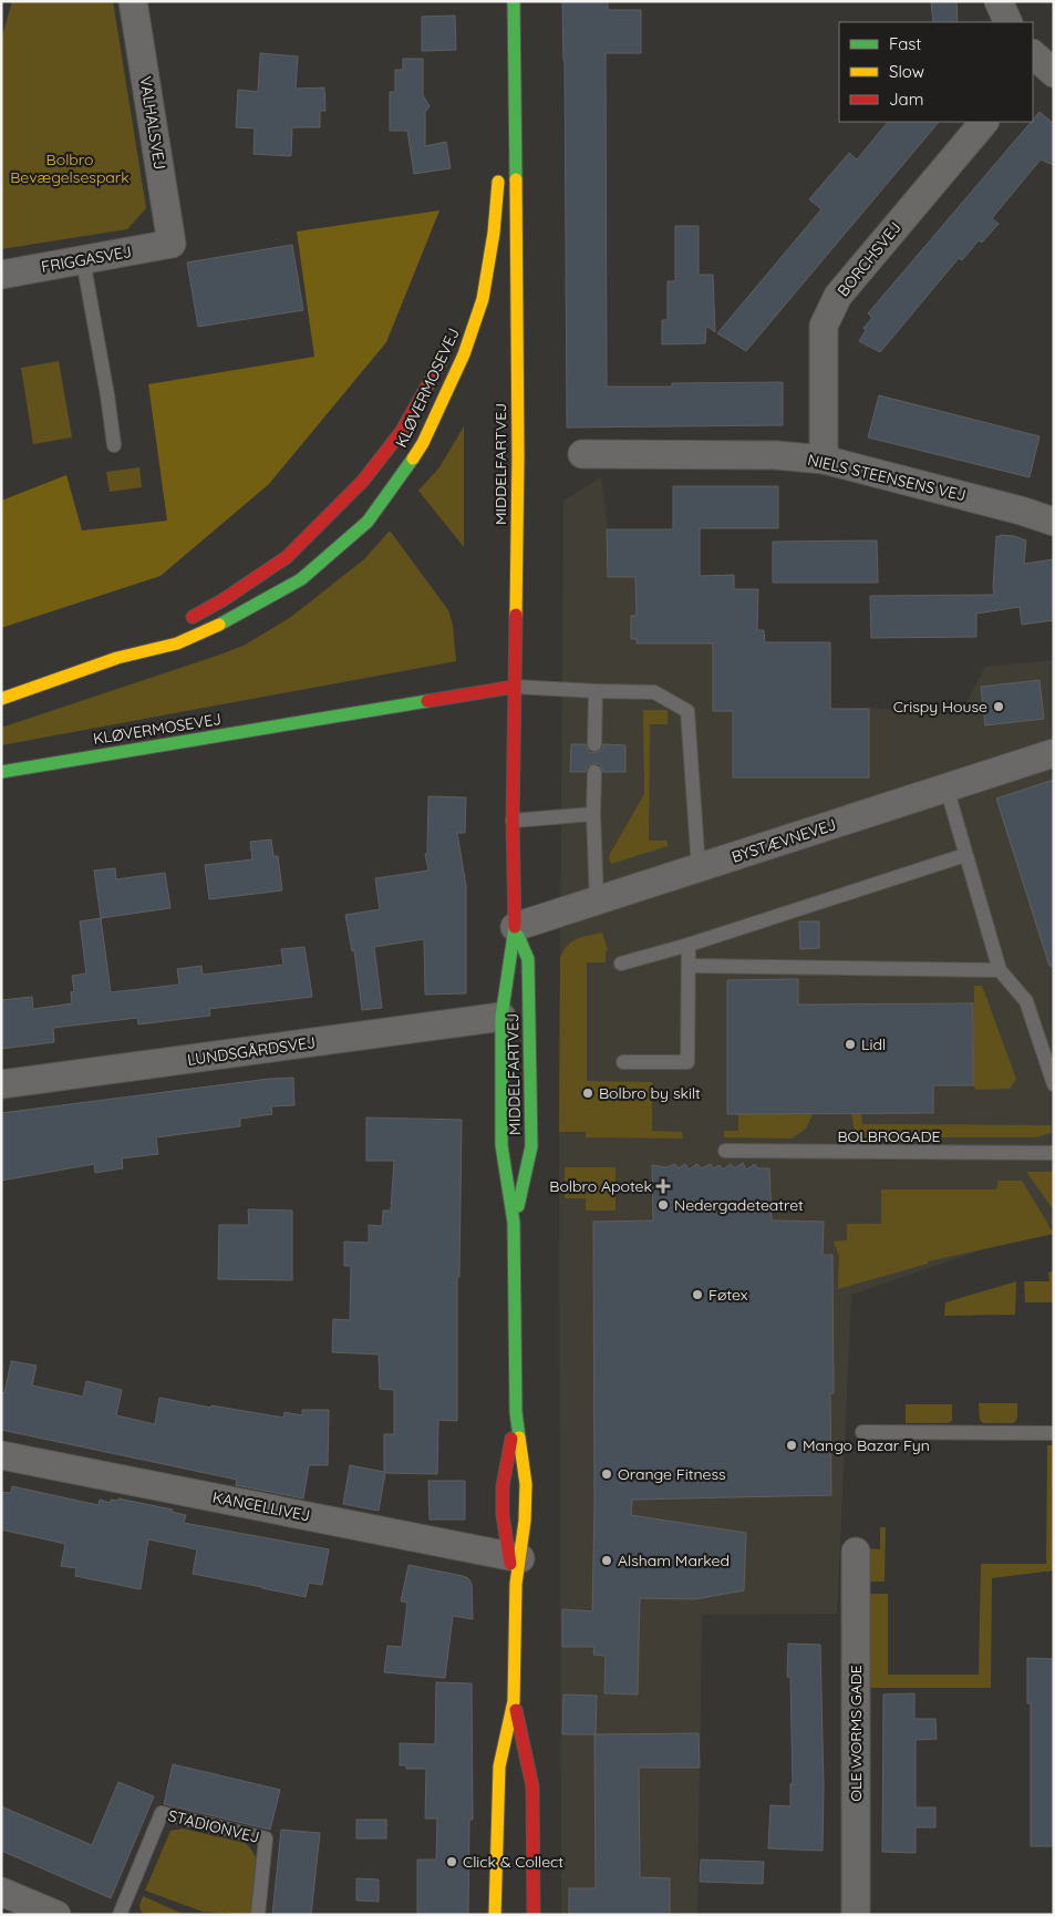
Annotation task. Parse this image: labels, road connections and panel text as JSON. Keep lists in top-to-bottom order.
{
  "streets": {
    "main road": ["KLØVERMOSEVEJ", "MIDDELFARTVEJ"],
    "street": [
      "VALHALSVEJ",
      "FRIGGASVEJ",
      "BORCHSVEJ",
      "NIELS STEENSENS VEJ",
      "BYSTÆVNEVEJ",
      "LUNDSGÅRDSVEJ",
      "KANCELLIVEJ",
      "OLE WORMS GADE"
    ],
    "lane": ["BOLBROGADE", "STADIONVEJ"]
  },
  "crossings": [
    ["VALHALSVEJ", "FRIGGASVEJ"],
    ["BORCHSVEJ", "NIELS STEENSENS VEJ"],
    ["KLØVERMOSEVEJ", "MIDDELFARTVEJ"],
    ["MIDDELFARTVEJ", "BYSTÆVNEVEJ"],
    ["MIDDELFARTVEJ", "LUNDSGÅRDSVEJ"],
    ["MIDDELFARTVEJ", "KANCELLIVEJ"]
  ],
  "parks": ["Bolbro Bevægelsespark"],
  "places": {
    "other": [
      "Crispy House",
      "Lidl",
      "Bolbro by skilt",
      "Nedergadeteatret",
      "Føtex",
      "Mango Bazar Fyn",
      "Orange Fitness",
      "Alsham Marked",
      "Click & Collect"
    ],
    "health": ["Bolbro Apotek"]
  },
  "legend": ["Fast", "Slow", "Jam"]
}
